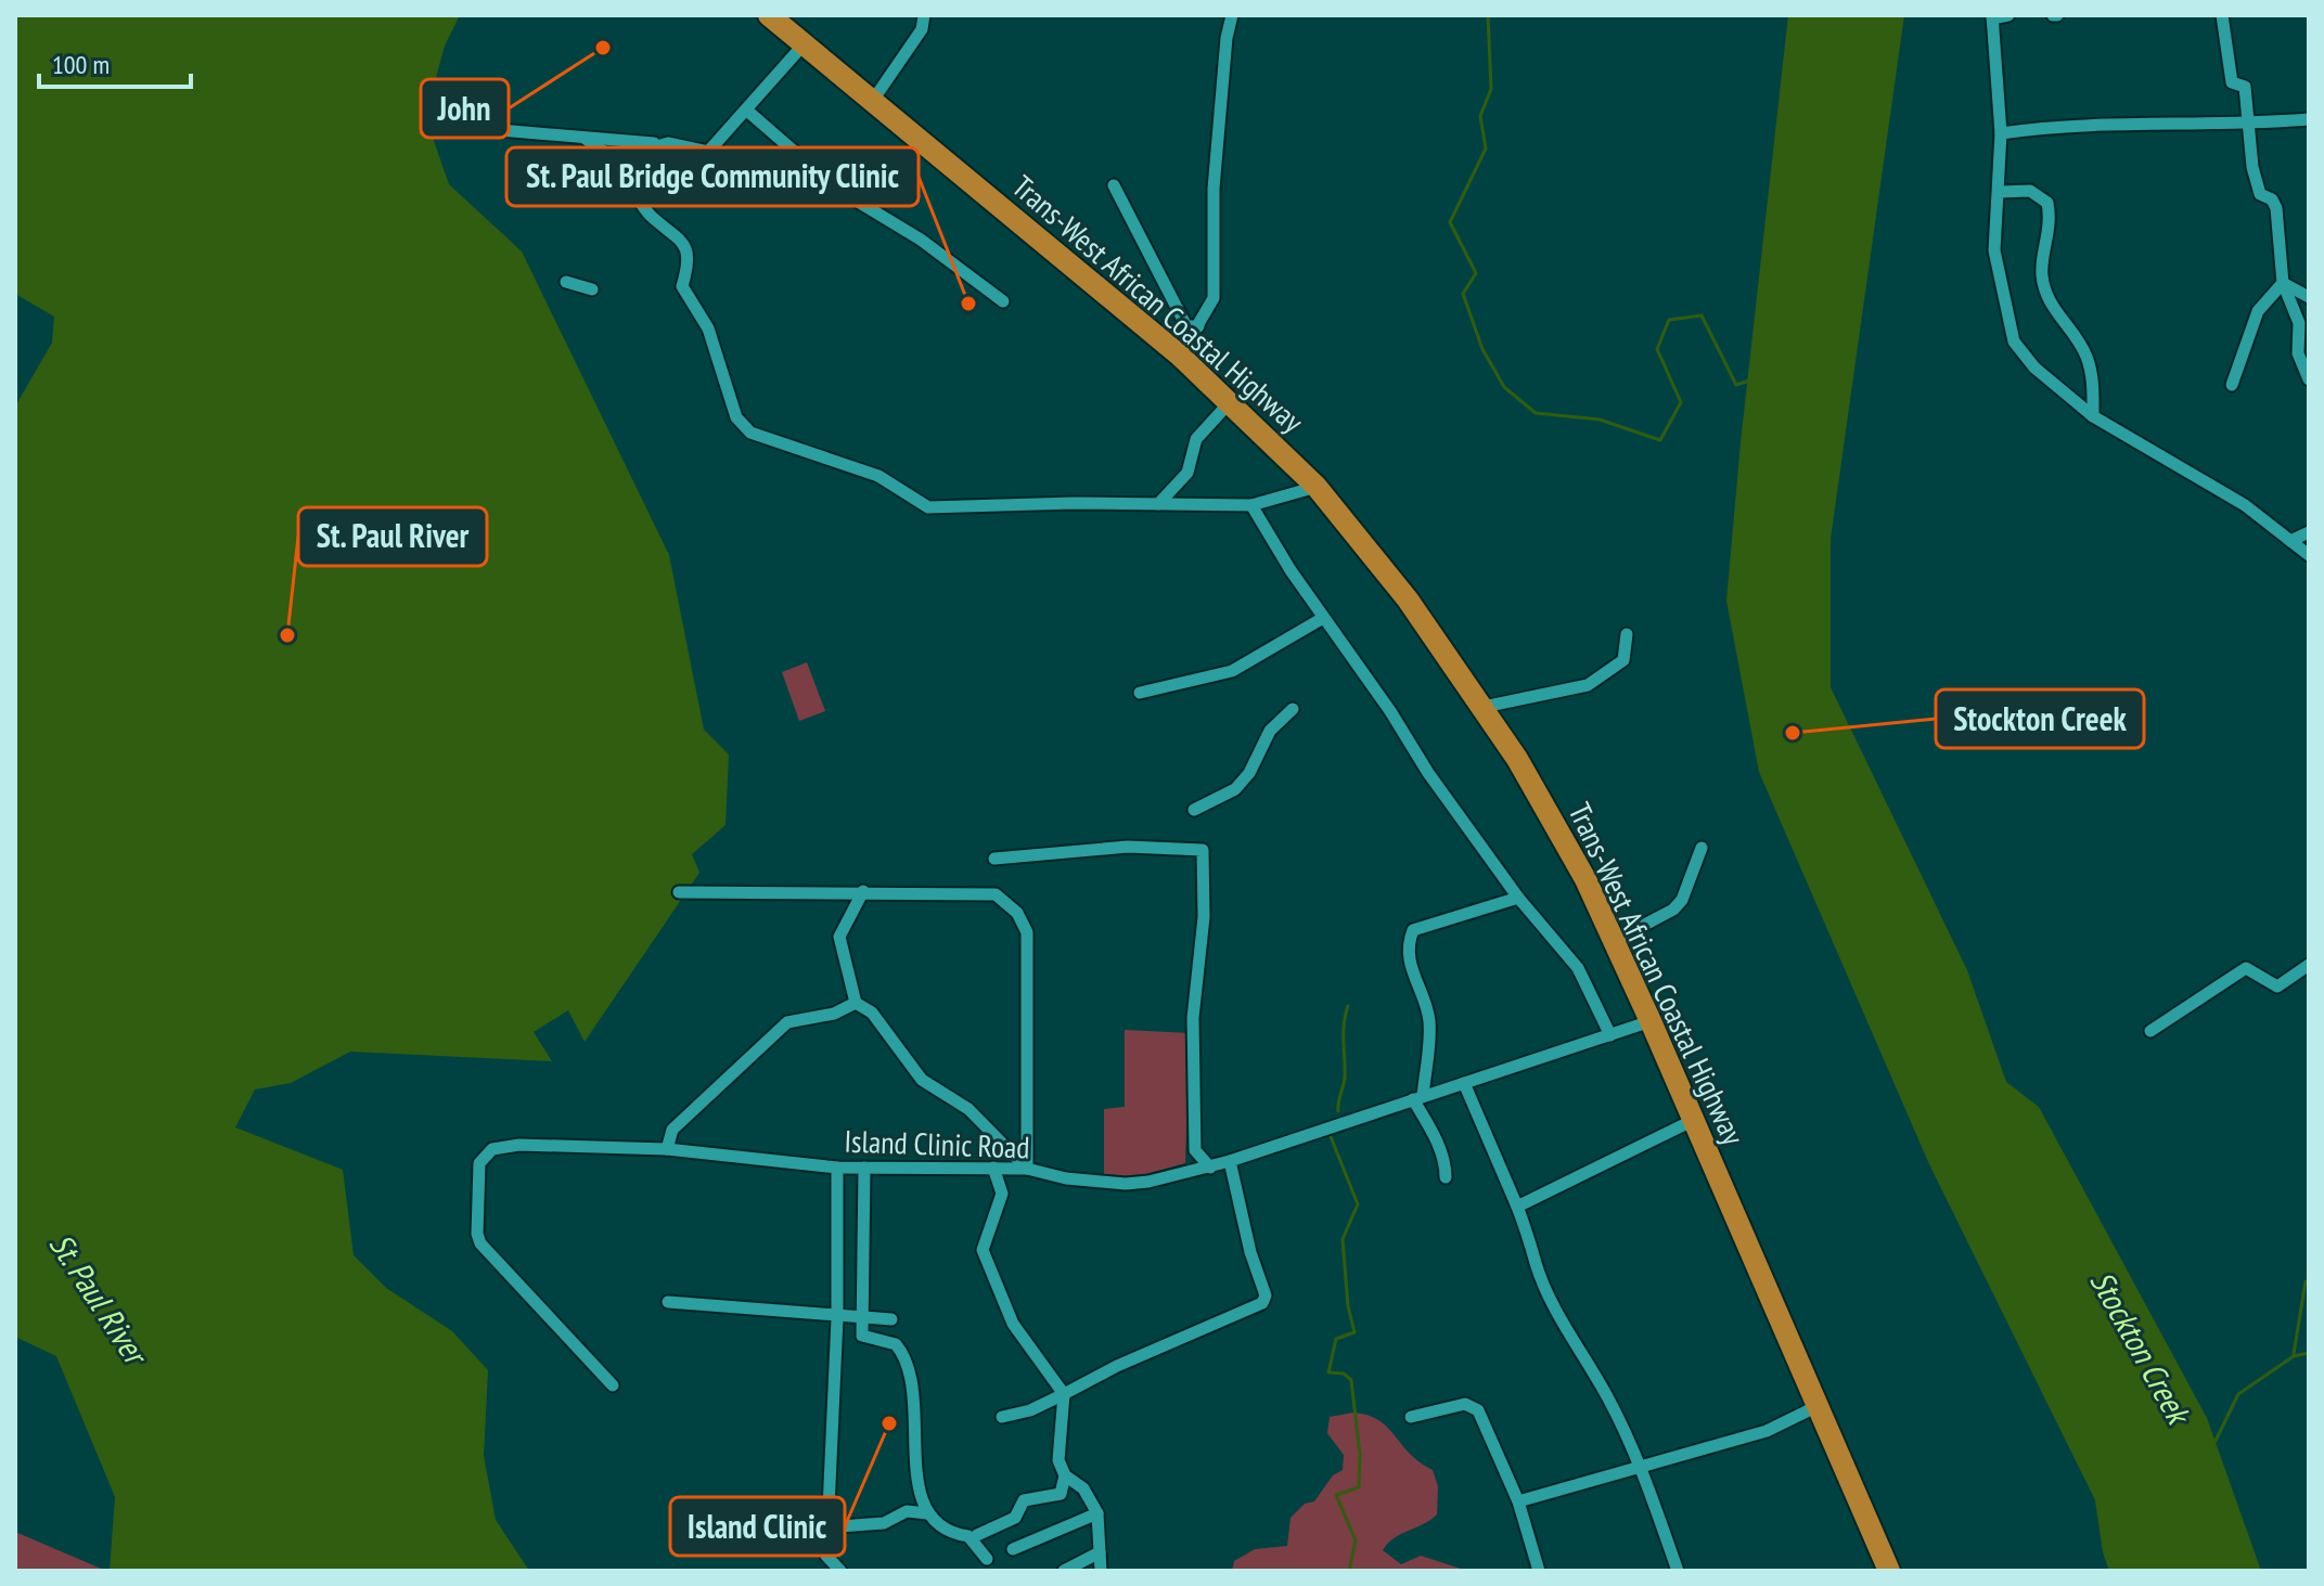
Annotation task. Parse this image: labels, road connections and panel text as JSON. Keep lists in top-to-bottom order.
{
  "streets": {
    "highway": ["Trans-West African Coastal Highway"],
    "street": ["Island Clinic Road"]
  },
  "crossings": [
    ["Trans-West African Coastal Highway", "Island Clinic Road"]
  ],
  "water": ["St. Paul River", "Stockton Creek"],
  "places": [
    "John",
    "St. Paul Bridge Community Clinic",
    "St. Paul River",
    "Stockton Creek",
    "Island Clinic"
  ],
  "scale_bar": "100 m"
}
